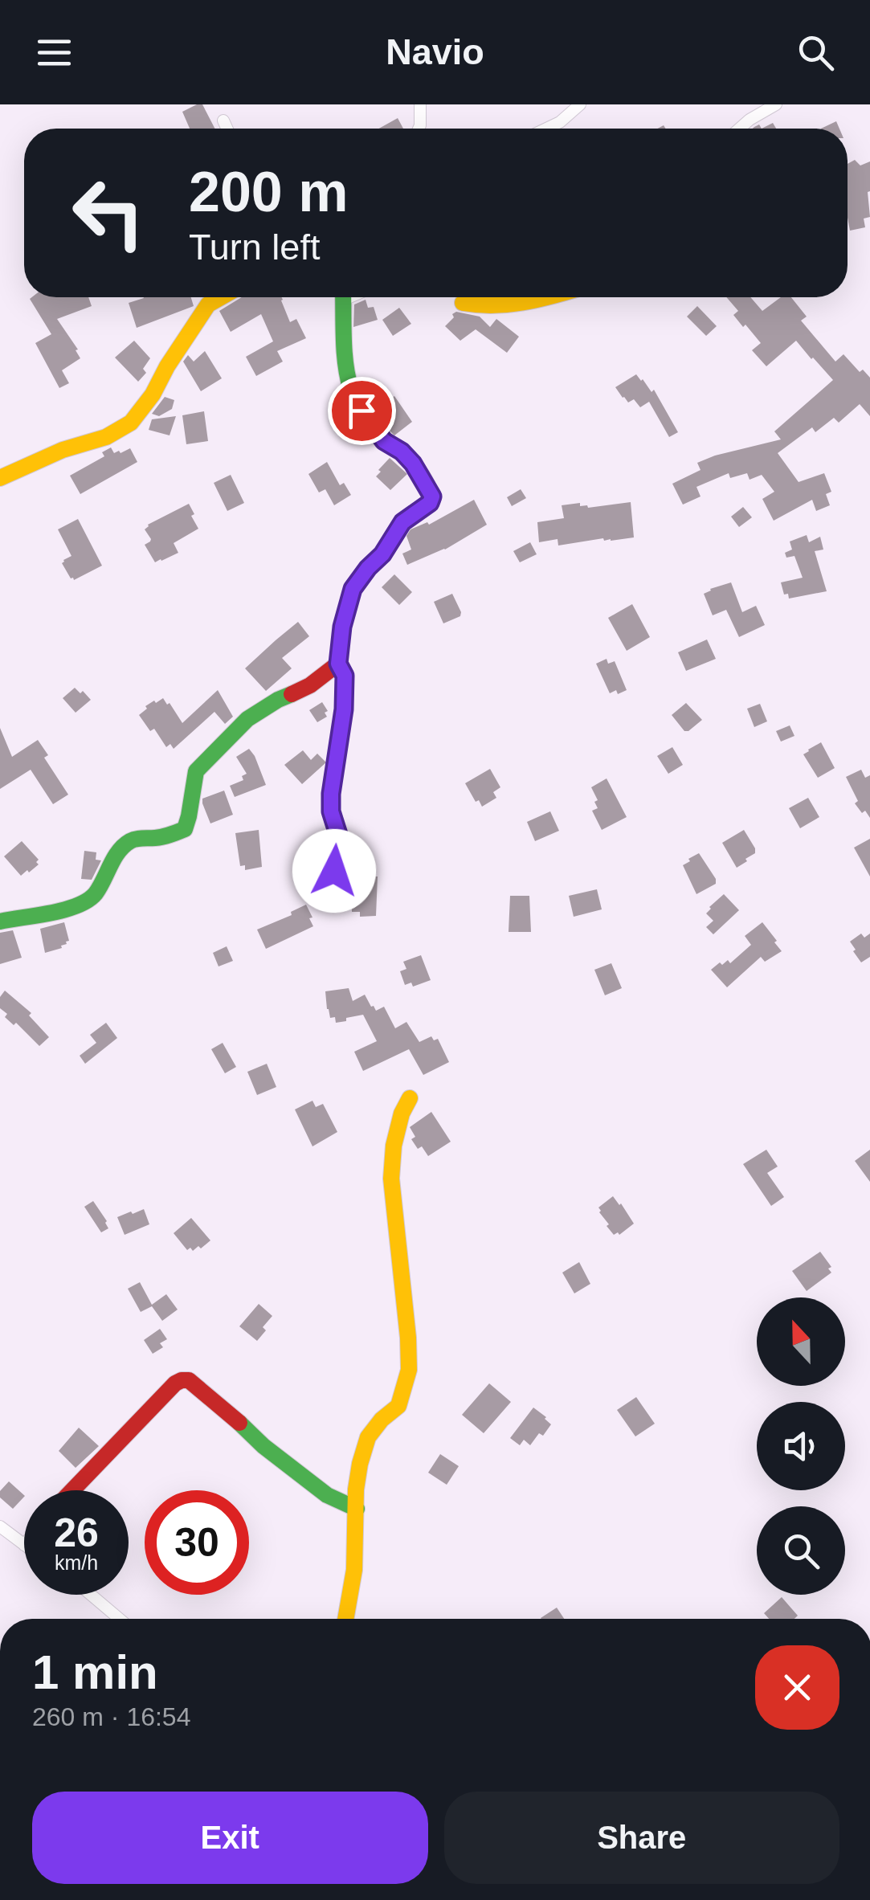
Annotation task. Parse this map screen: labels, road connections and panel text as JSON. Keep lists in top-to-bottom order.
{
  "north": "top",
  "page": {
    "header": "Navio",
    "turn": ["200 m", "Turn left"],
    "speed": "26 km/h",
    "limit": "30",
    "heading": ["1 min", "260 m · 16:54"],
    "buttons": ["Exit", "Share"]
  }
}
